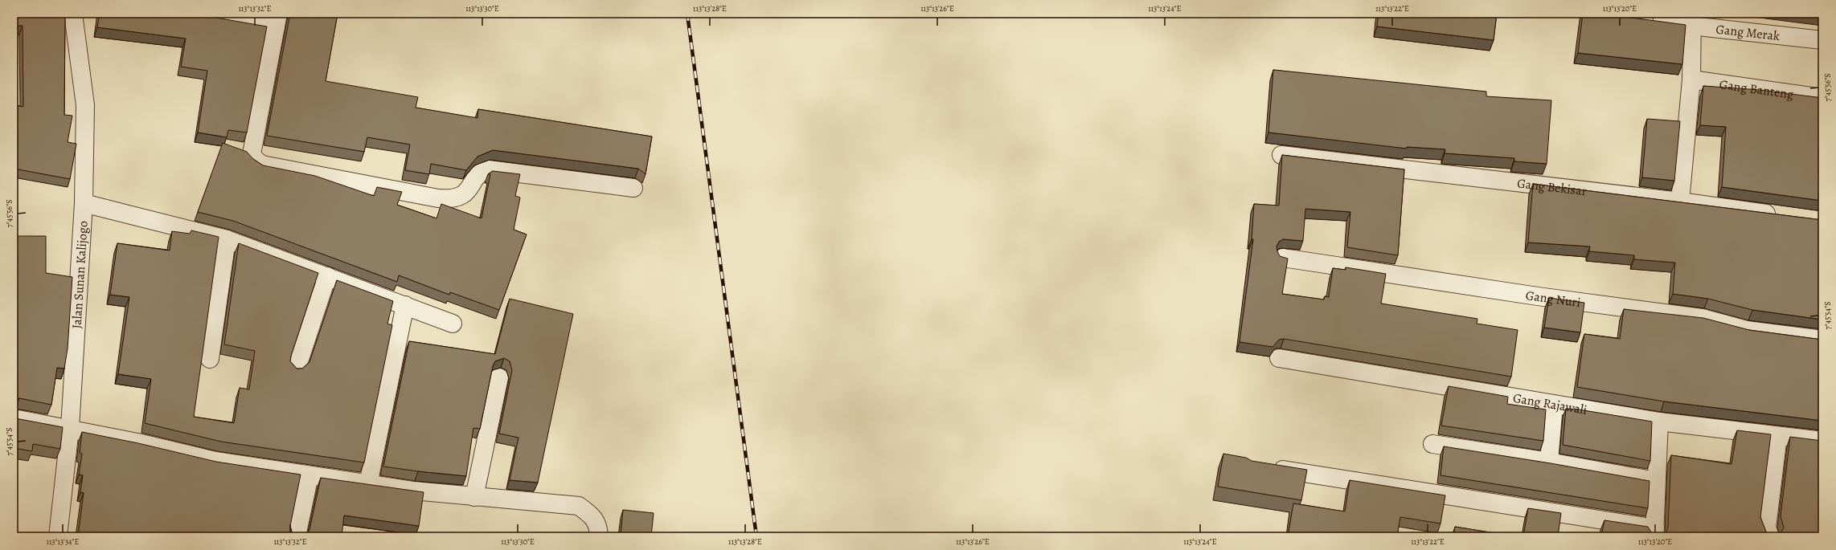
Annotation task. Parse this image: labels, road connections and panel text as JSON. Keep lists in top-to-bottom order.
{
  "streets": {
    "street": [
      "Gang Merak",
      "Gang Banteng",
      "Gang Bekisar",
      "Jalan Sunan Kalijogo",
      "Gang Nuri",
      "Gang Rajawali"
    ]
  },
  "coordinates": [
    "113°13'32\"E",
    "113°13'30\"E",
    "113°13'28\"E",
    "113°13'26\"E",
    "113°13'24\"E",
    "113°13'22\"E",
    "113°13'20\"E",
    "7°45'56\"S",
    "7°45'54\"S",
    "113°13'34\"E"
  ]
}
